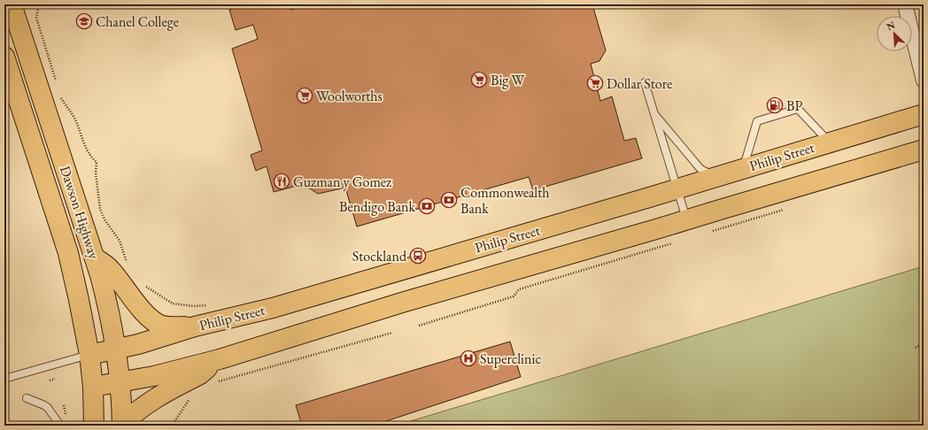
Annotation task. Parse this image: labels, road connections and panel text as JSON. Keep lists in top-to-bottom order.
{
  "streets": {
    "main road": ["Philip Street", "Dawson Highway"]
  },
  "crossings": [
    ["Philip Street", "Dawson Highway"]
  ],
  "places": {
    "school or university": ["Chanel College"],
    "supermarket": ["Big W", "Dollar Store", "Woolworths"],
    "fuel station": ["BP"],
    "restaurant": ["Guzman y Gomez"],
    "bank": ["Commonwealth Bank", "Bendigo Bank"],
    "bus stop": ["Stockland"],
    "hospital": ["Superclinic"]
  },
  "north": "top left"
}
